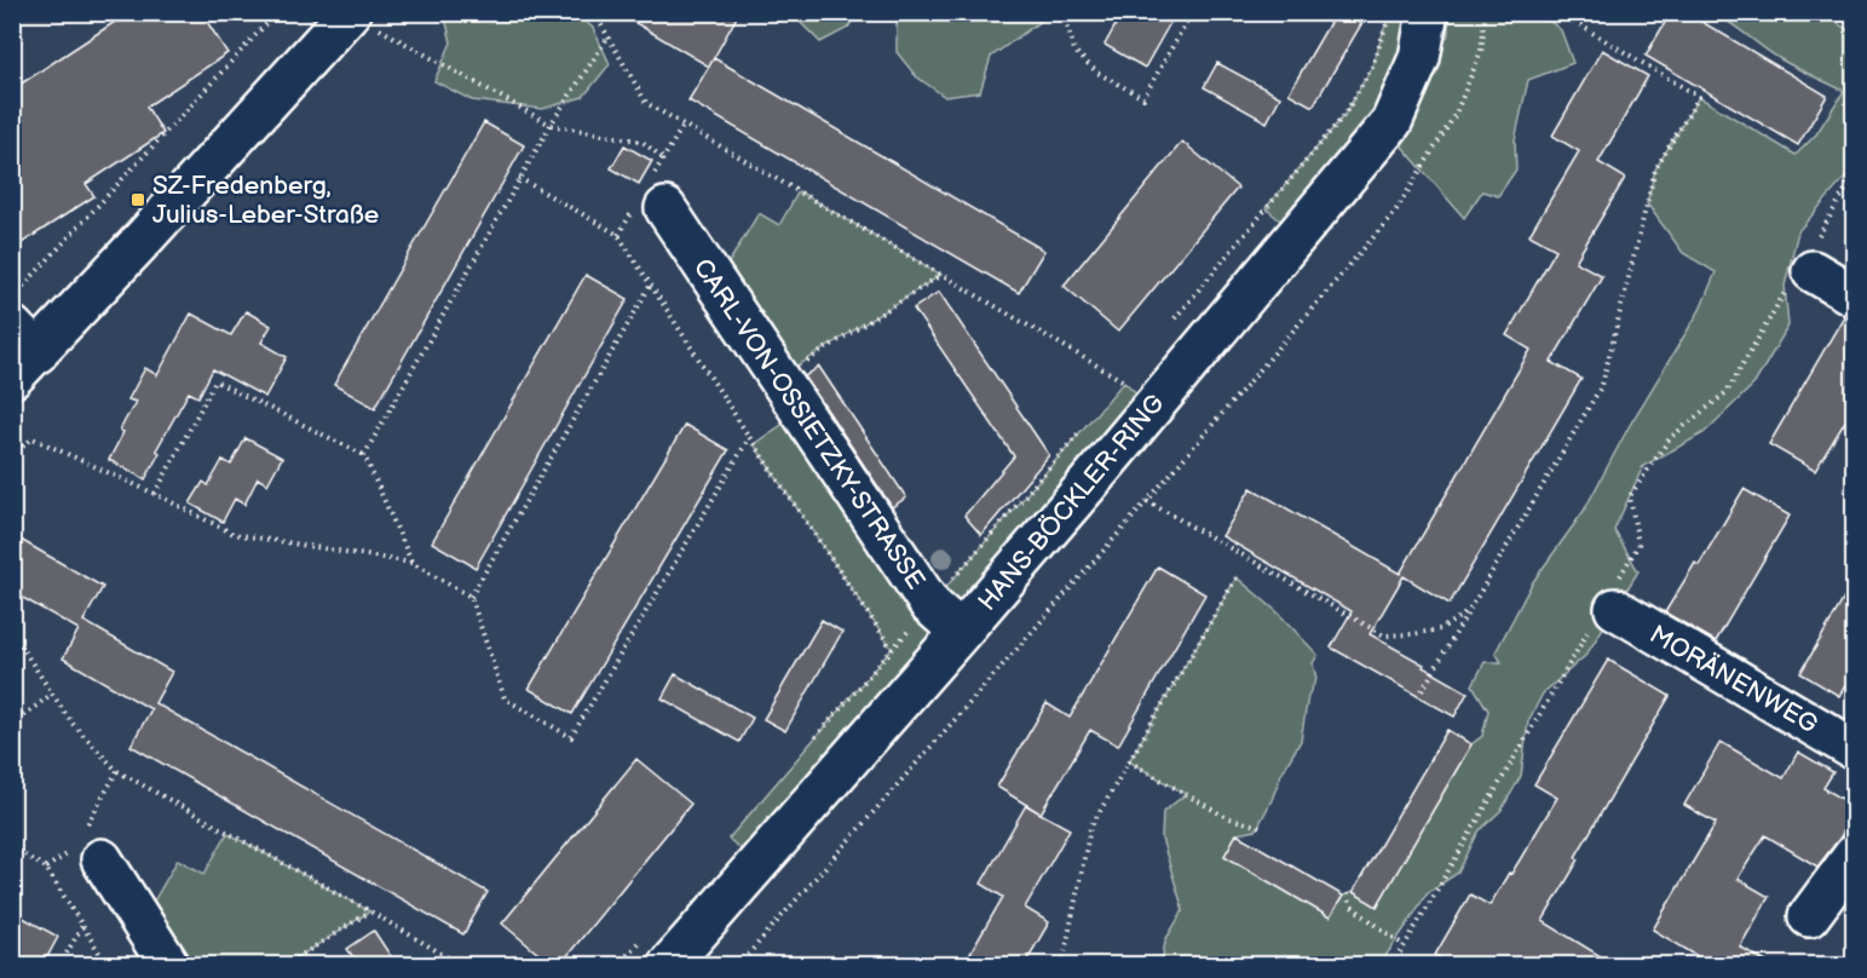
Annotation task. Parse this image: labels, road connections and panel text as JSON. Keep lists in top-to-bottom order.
{
  "streets": {
    "street": ["CARL-VON-OSSIETZKY-STRASSE", "HANS-BÖCKLER-RING", "MORÄNENWEG"]
  },
  "crossings": [
    ["CARL-VON-OSSIETZKY-STRASSE", "HANS-BÖCKLER-RING"]
  ],
  "places": {
    "transit": ["SZ-Fredenberg, Julius-Leber-Straße"]
  }
}
